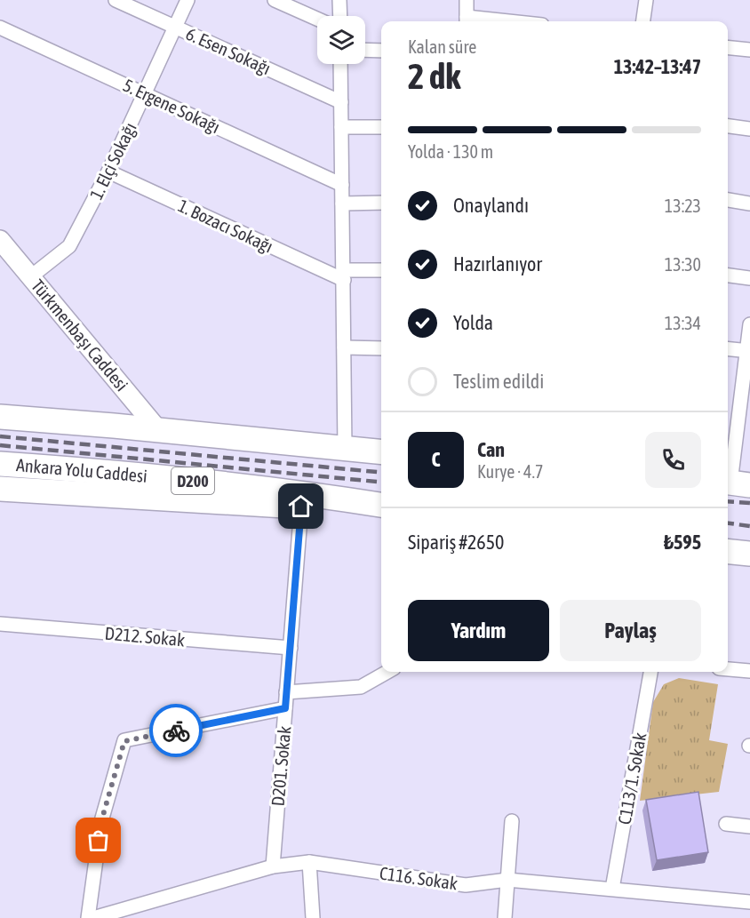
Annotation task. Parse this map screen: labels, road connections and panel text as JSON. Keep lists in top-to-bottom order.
{
  "streets": {
    "highway": ["Ankara Yolu Caddesi", "D200"],
    "main road": ["Türkmenbaşı Caddesi"],
    "street": [
      "6. Esen Sokağı",
      "5. Ergene Sokağı",
      "1. Elçi Sokağı",
      "1. Bozacı Sokağı",
      "D212. Sokak",
      "D201. Sokak",
      "C113/1. Sokak",
      "C116. Sokak"
    ]
  },
  "crossings": [
    ["6. Esen Sokağı", "1. Elçi Sokağı"],
    ["5. Ergene Sokağı", "1. Elçi Sokağı"],
    ["1. Elçi Sokağı", "1. Bozacı Sokağı"],
    ["1. Elçi Sokağı", "Türkmenbaşı Caddesi"],
    ["D212. Sokak", "D201. Sokak"],
    ["D201. Sokak", "C116. Sokak"],
    ["C113/1. Sokak", "C116. Sokak"]
  ],
  "page": {
    "heading": ["2 dk", "Kalan süre", "13:42–13:47"],
    "panel": [
      "Can",
      "Kurye · 4.7",
      "Sipariş #2650",
      "₺595"
    ],
    "bar": "Yolda · 130 m",
    "list": [
      ["Onaylandı", "13:23"],
      ["Hazırlanıyor", "13:30"],
      ["Yolda", "13:34"],
      "Teslim edildi"
    ],
    "round": "C",
    "buttons": ["Yardım", "Paylaş"]
  }
}
